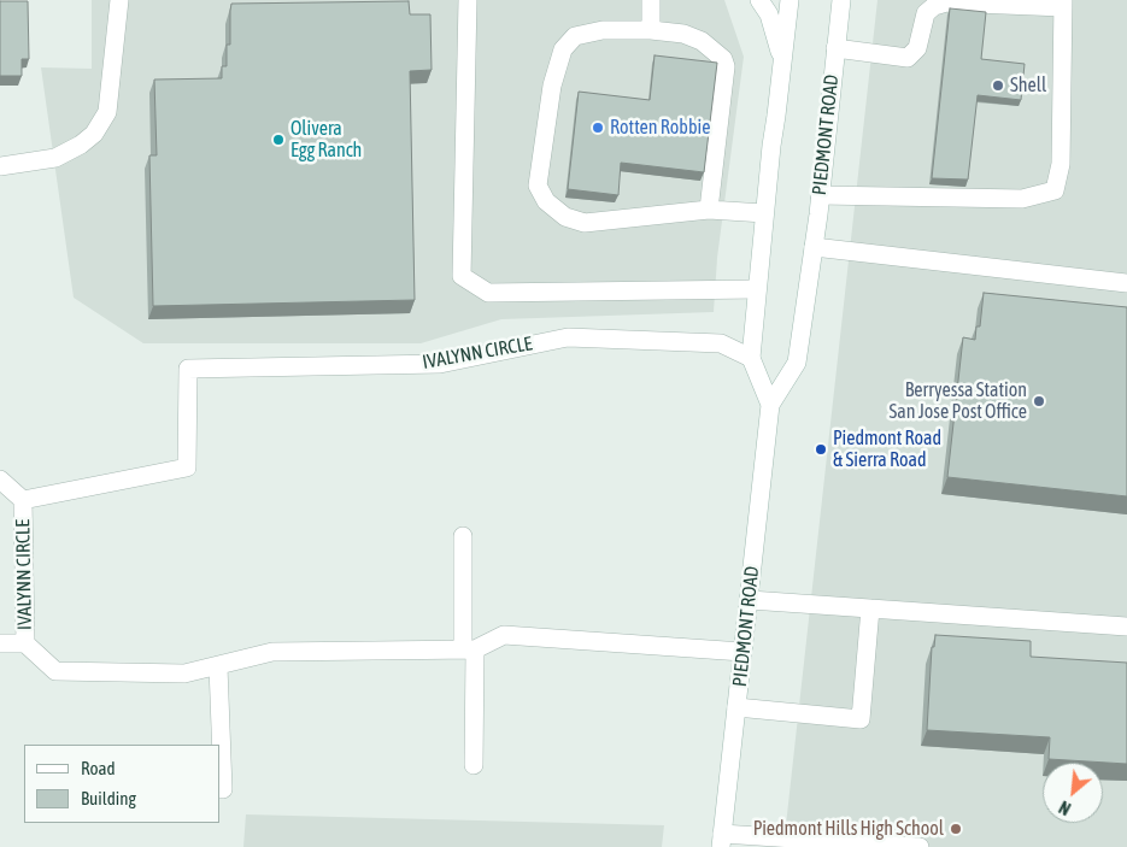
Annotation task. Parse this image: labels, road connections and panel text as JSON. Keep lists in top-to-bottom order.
{
  "streets": {
    "main road": ["PIEDMONT ROAD", "IVALYNN CIRCLE"]
  },
  "crossings": [
    ["PIEDMONT ROAD", "IVALYNN CIRCLE"]
  ],
  "places": [
    "Shell",
    "Rotten Robbie",
    "Olivera Egg Ranch",
    "Berryessa Station San Jose Post Office",
    "Piedmont Road & Sierra Road",
    "Piedmont Hills High School"
  ],
  "legend": ["Road", "Building"],
  "north": "bottom left"
}
